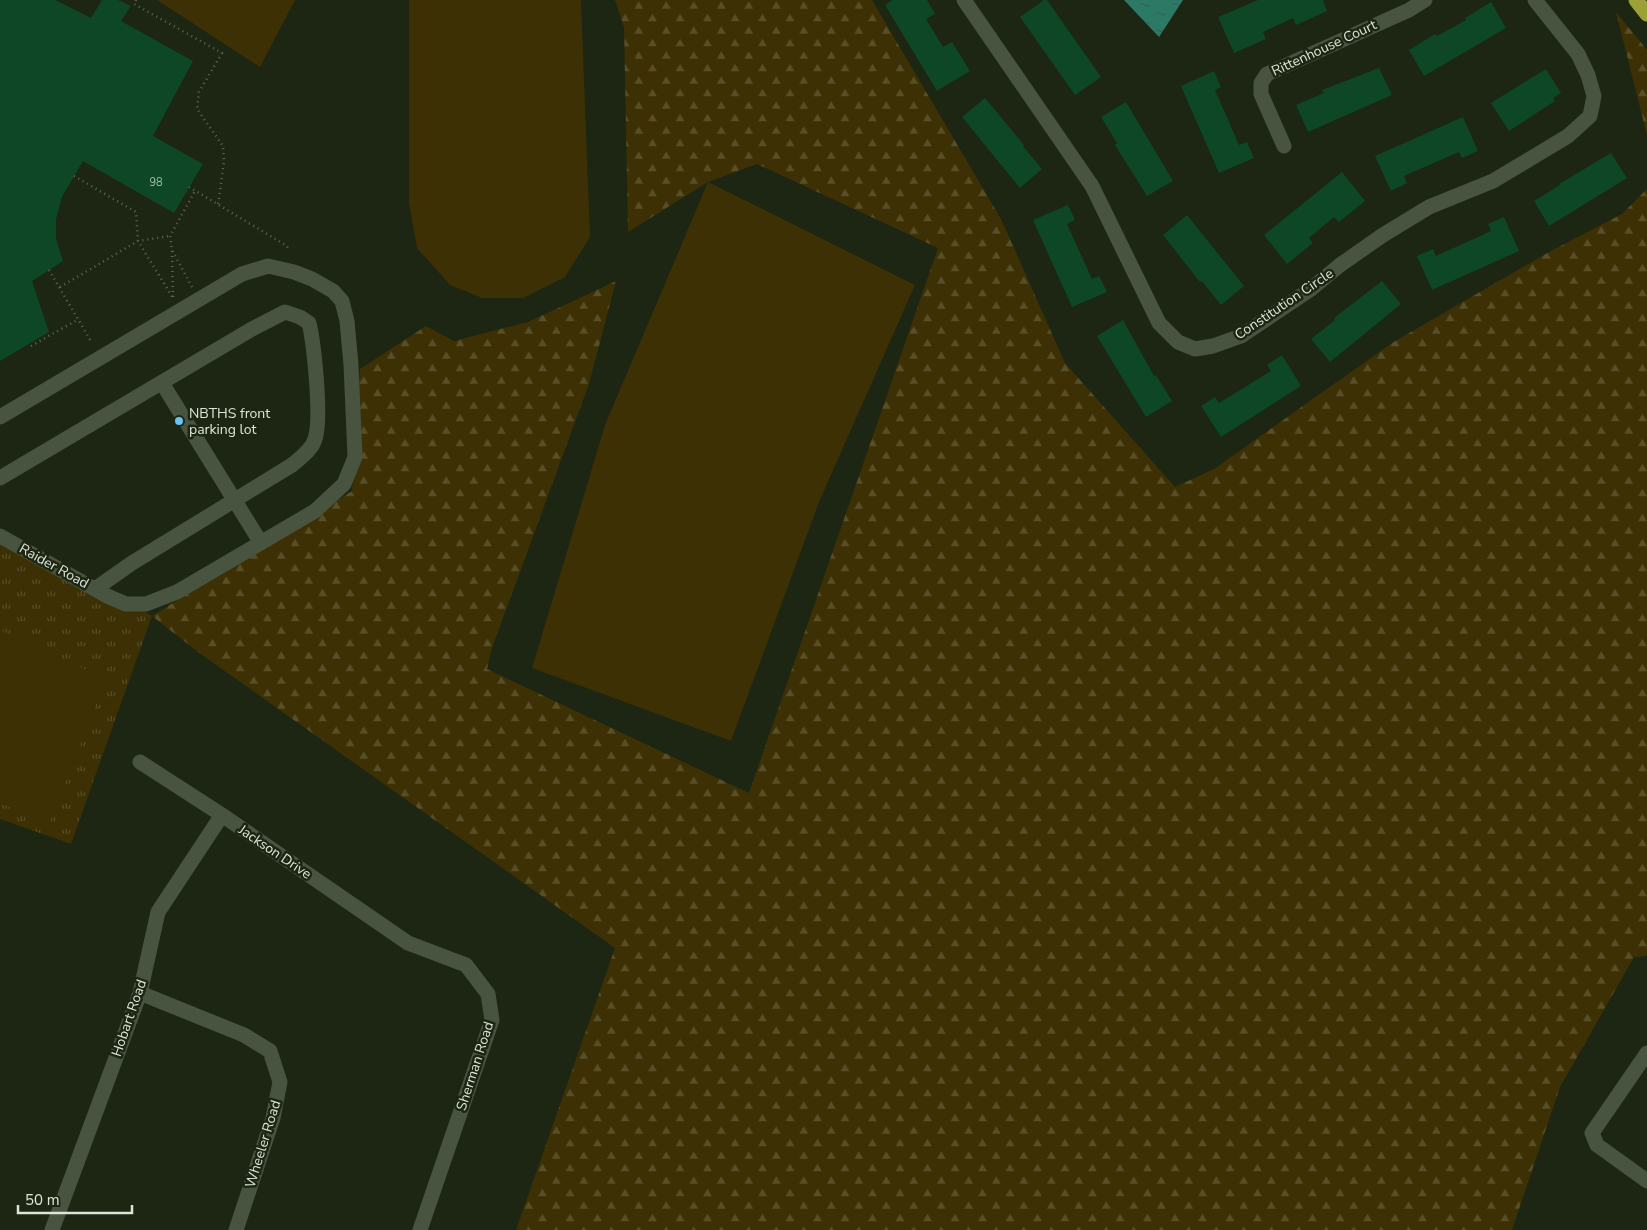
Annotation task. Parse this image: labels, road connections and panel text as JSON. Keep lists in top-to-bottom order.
{
  "streets": {
    "street": [
      "Rittenhouse Court",
      "Constitution Circle",
      "Raider Road",
      "Jackson Drive",
      "Hobart Road",
      "Sherman Road",
      "Wheeler Road"
    ]
  },
  "crossings": [
    ["Jackson Drive", "Hobart Road"],
    ["Jackson Drive", "Sherman Road"],
    ["Hobart Road", "Wheeler Road"]
  ],
  "places": ["NBTHS front parking lot"],
  "house_numbers": ["98"],
  "scale_bar": "50 m"
}
